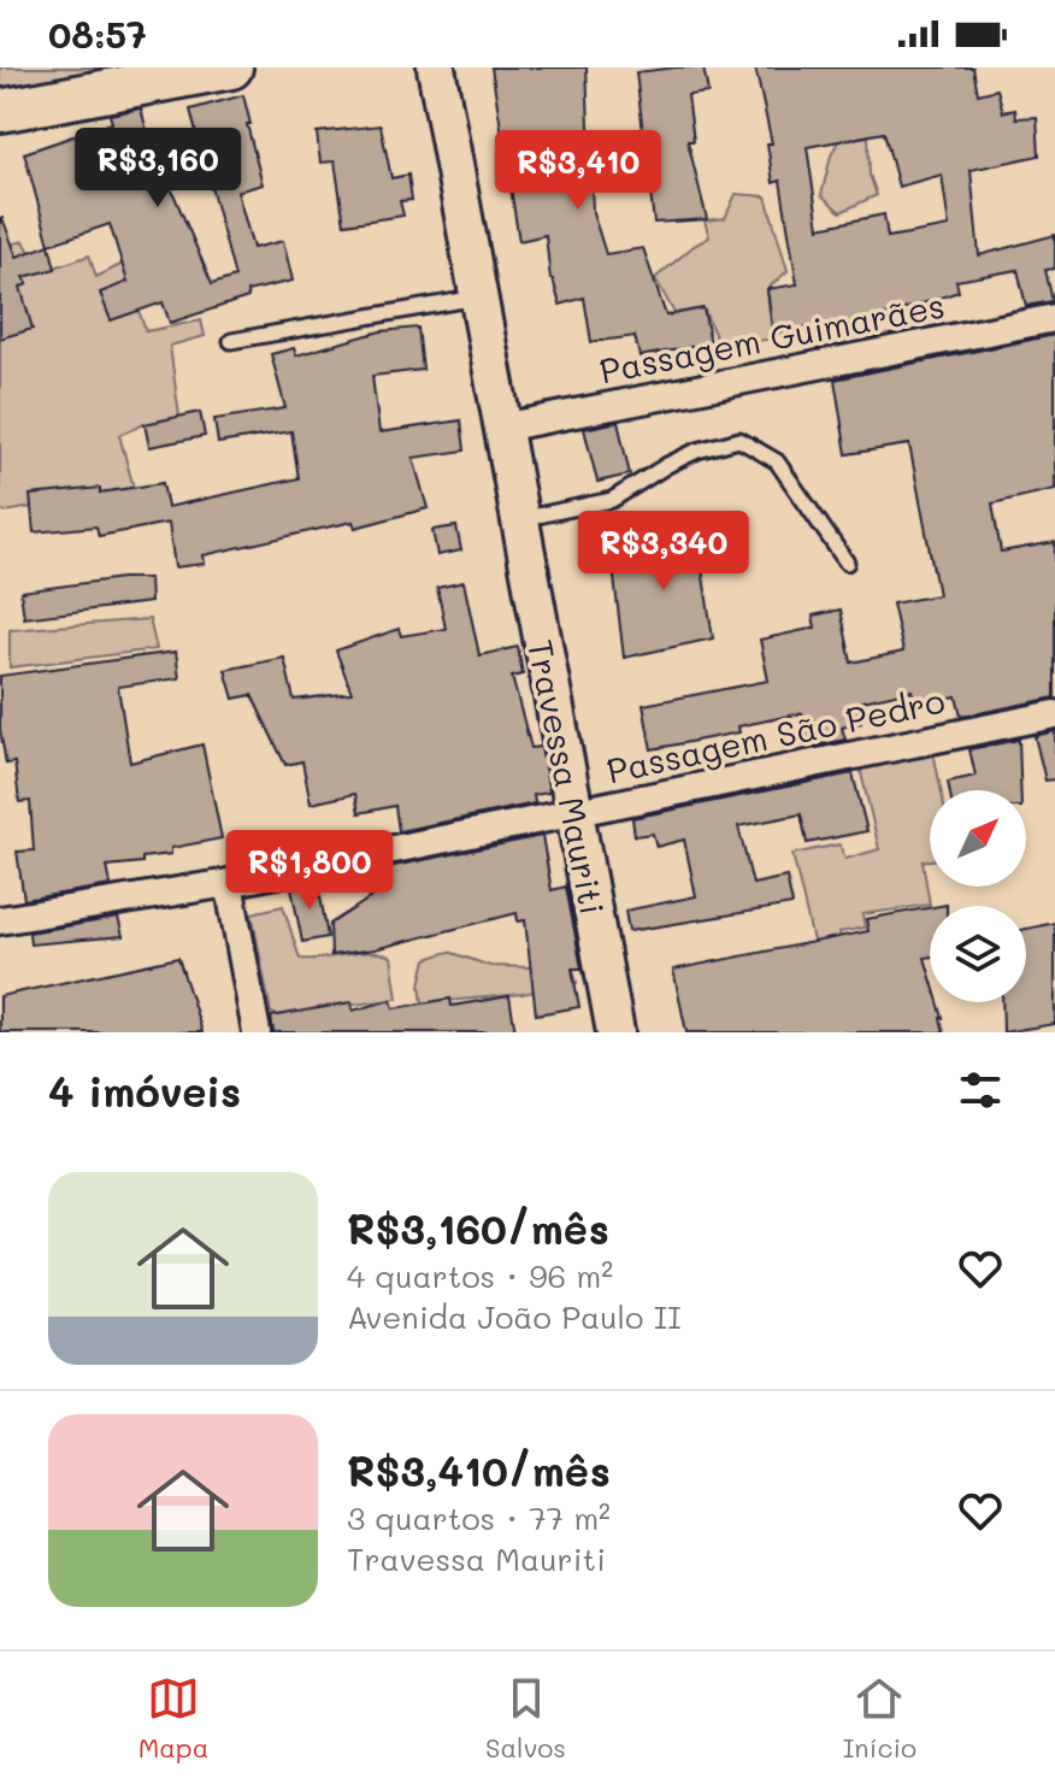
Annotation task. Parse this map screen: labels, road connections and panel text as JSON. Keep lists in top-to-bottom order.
{
  "streets": {
    "main road": ["Travessa Mauriti"],
    "street": ["Passagem Guimarães", "Passagem São Pedro"]
  },
  "crossings": [
    ["Passagem Guimarães", "Travessa Mauriti"],
    ["Passagem São Pedro", "Travessa Mauriti"]
  ],
  "north": "top right",
  "page": {
    "status": "08:57",
    "price": [
      "R$3,160",
      "R$3,410",
      "R$3,340",
      "R$1,800"
    ],
    "heading": "4 imóveis",
    "list": [
      {
        "name": "R$3,160/mês",
        "note": "4 quartos · 96 m² · Avenida João Paulo II"
      },
      {
        "name": "R$3,410/mês",
        "note": "3 quartos · 77 m² · Travessa Mauriti"
      }
    ],
    "tabs": ["Mapa", "Salvos", "Início"]
  }
}
